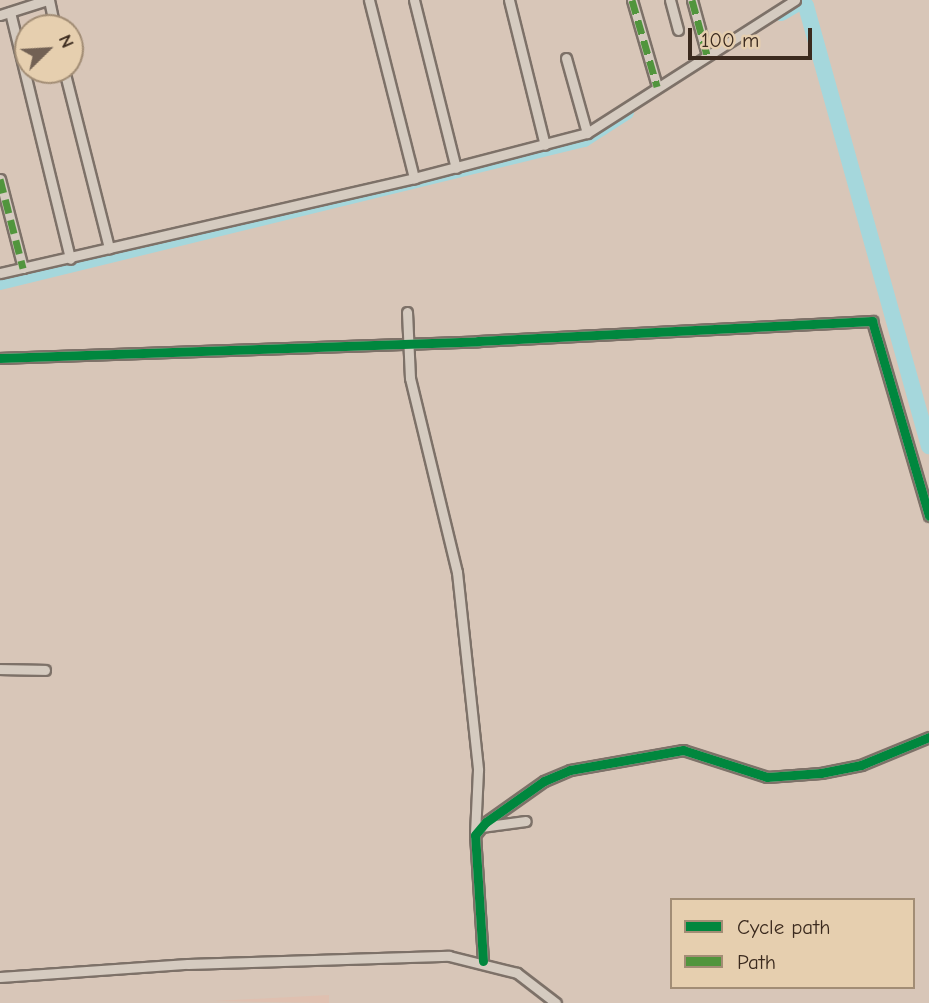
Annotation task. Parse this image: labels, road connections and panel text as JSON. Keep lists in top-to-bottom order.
{
  "legend": ["Cycle path", "Path"],
  "scale_bar": "100 m",
  "north": "top right"
}
